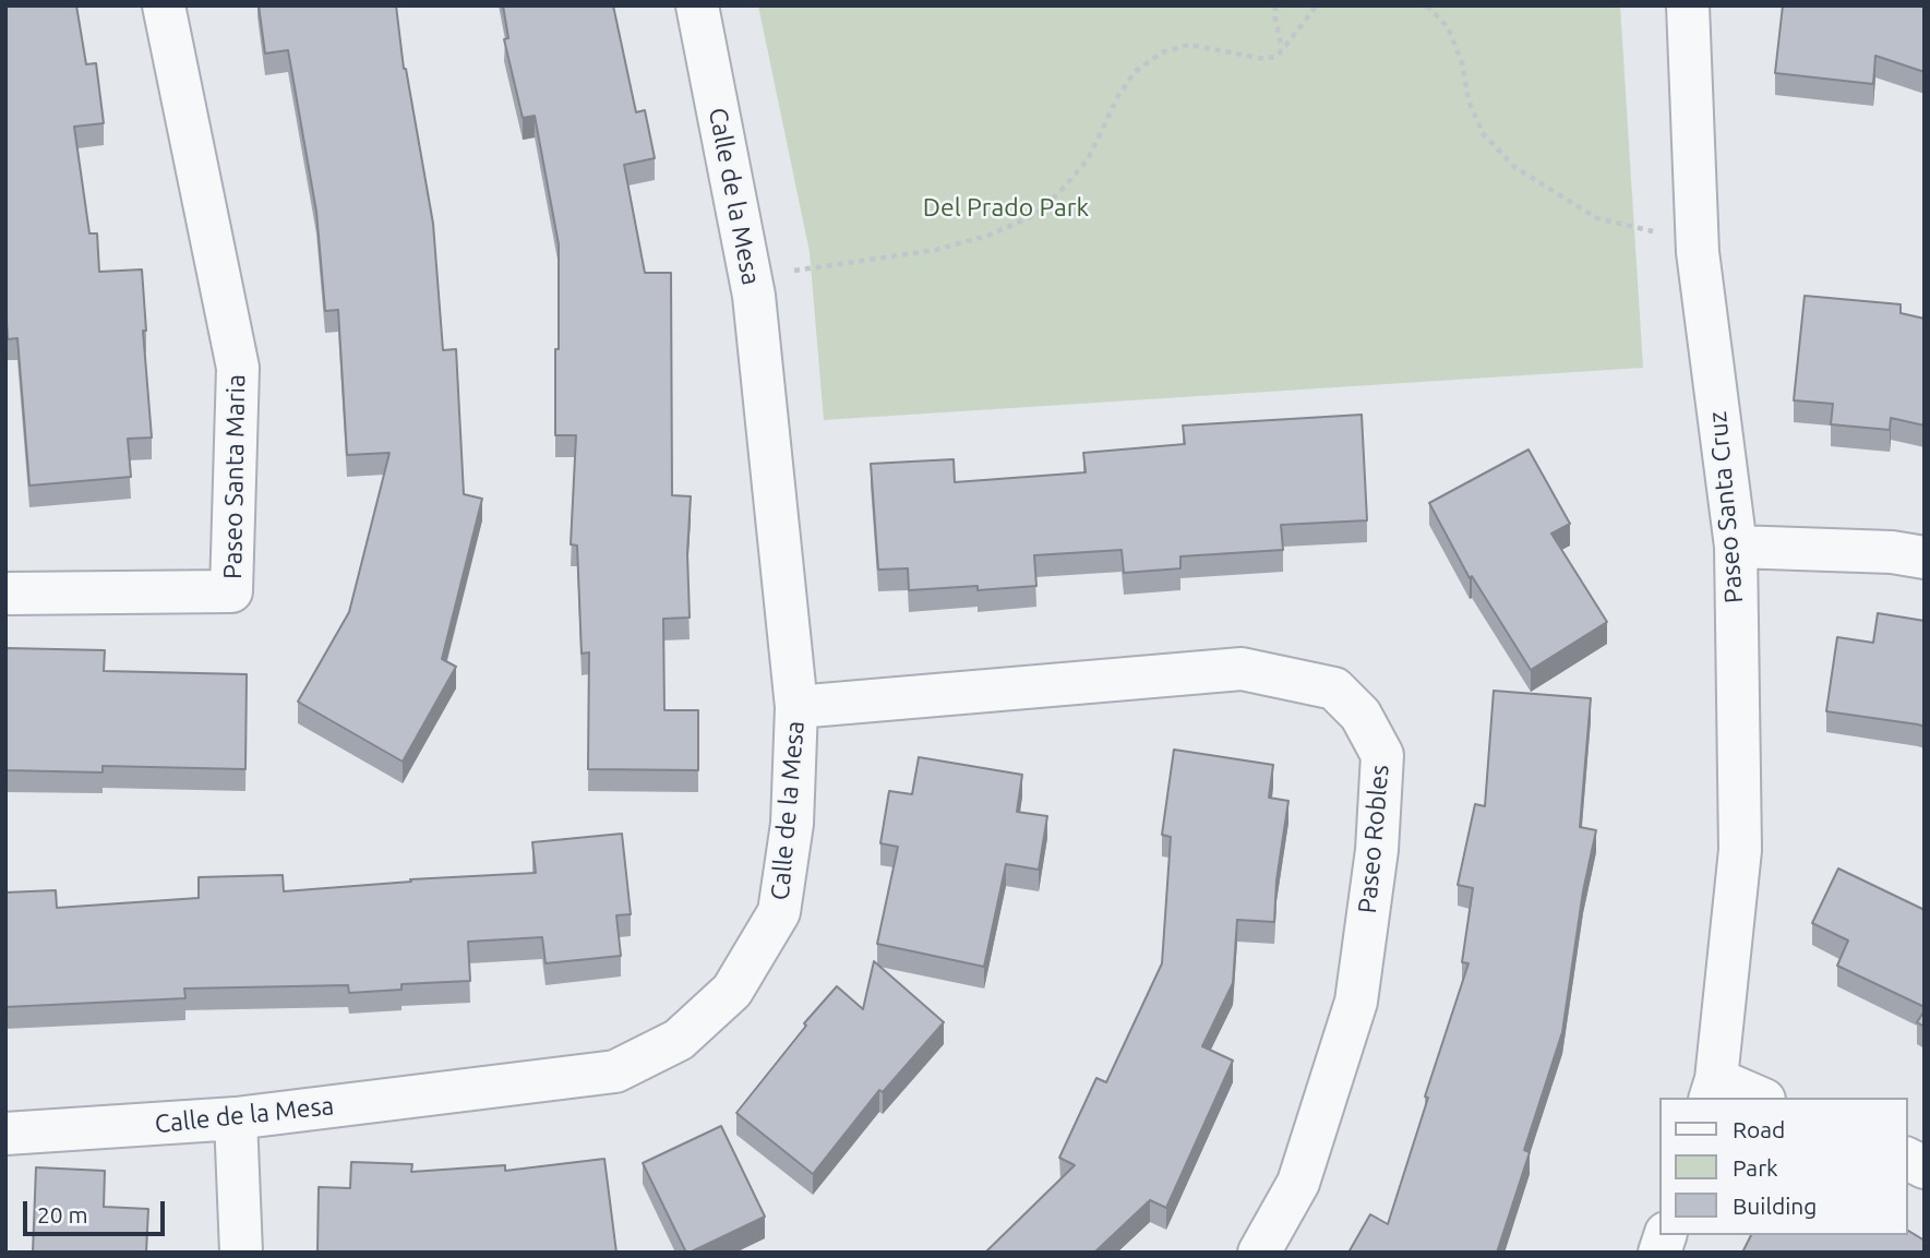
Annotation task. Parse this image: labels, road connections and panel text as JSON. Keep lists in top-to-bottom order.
{
  "streets": {
    "street": [
      "Calle de la Mesa",
      "Paseo Santa Maria",
      "Paseo Santa Cruz",
      "Paseo Robles"
    ]
  },
  "crossings": [
    ["Calle de la Mesa", "Paseo Robles"]
  ],
  "parks": ["Del Prado Park"],
  "legend": ["Road", "Park", "Building"],
  "scale_bar": "20 m"
}
